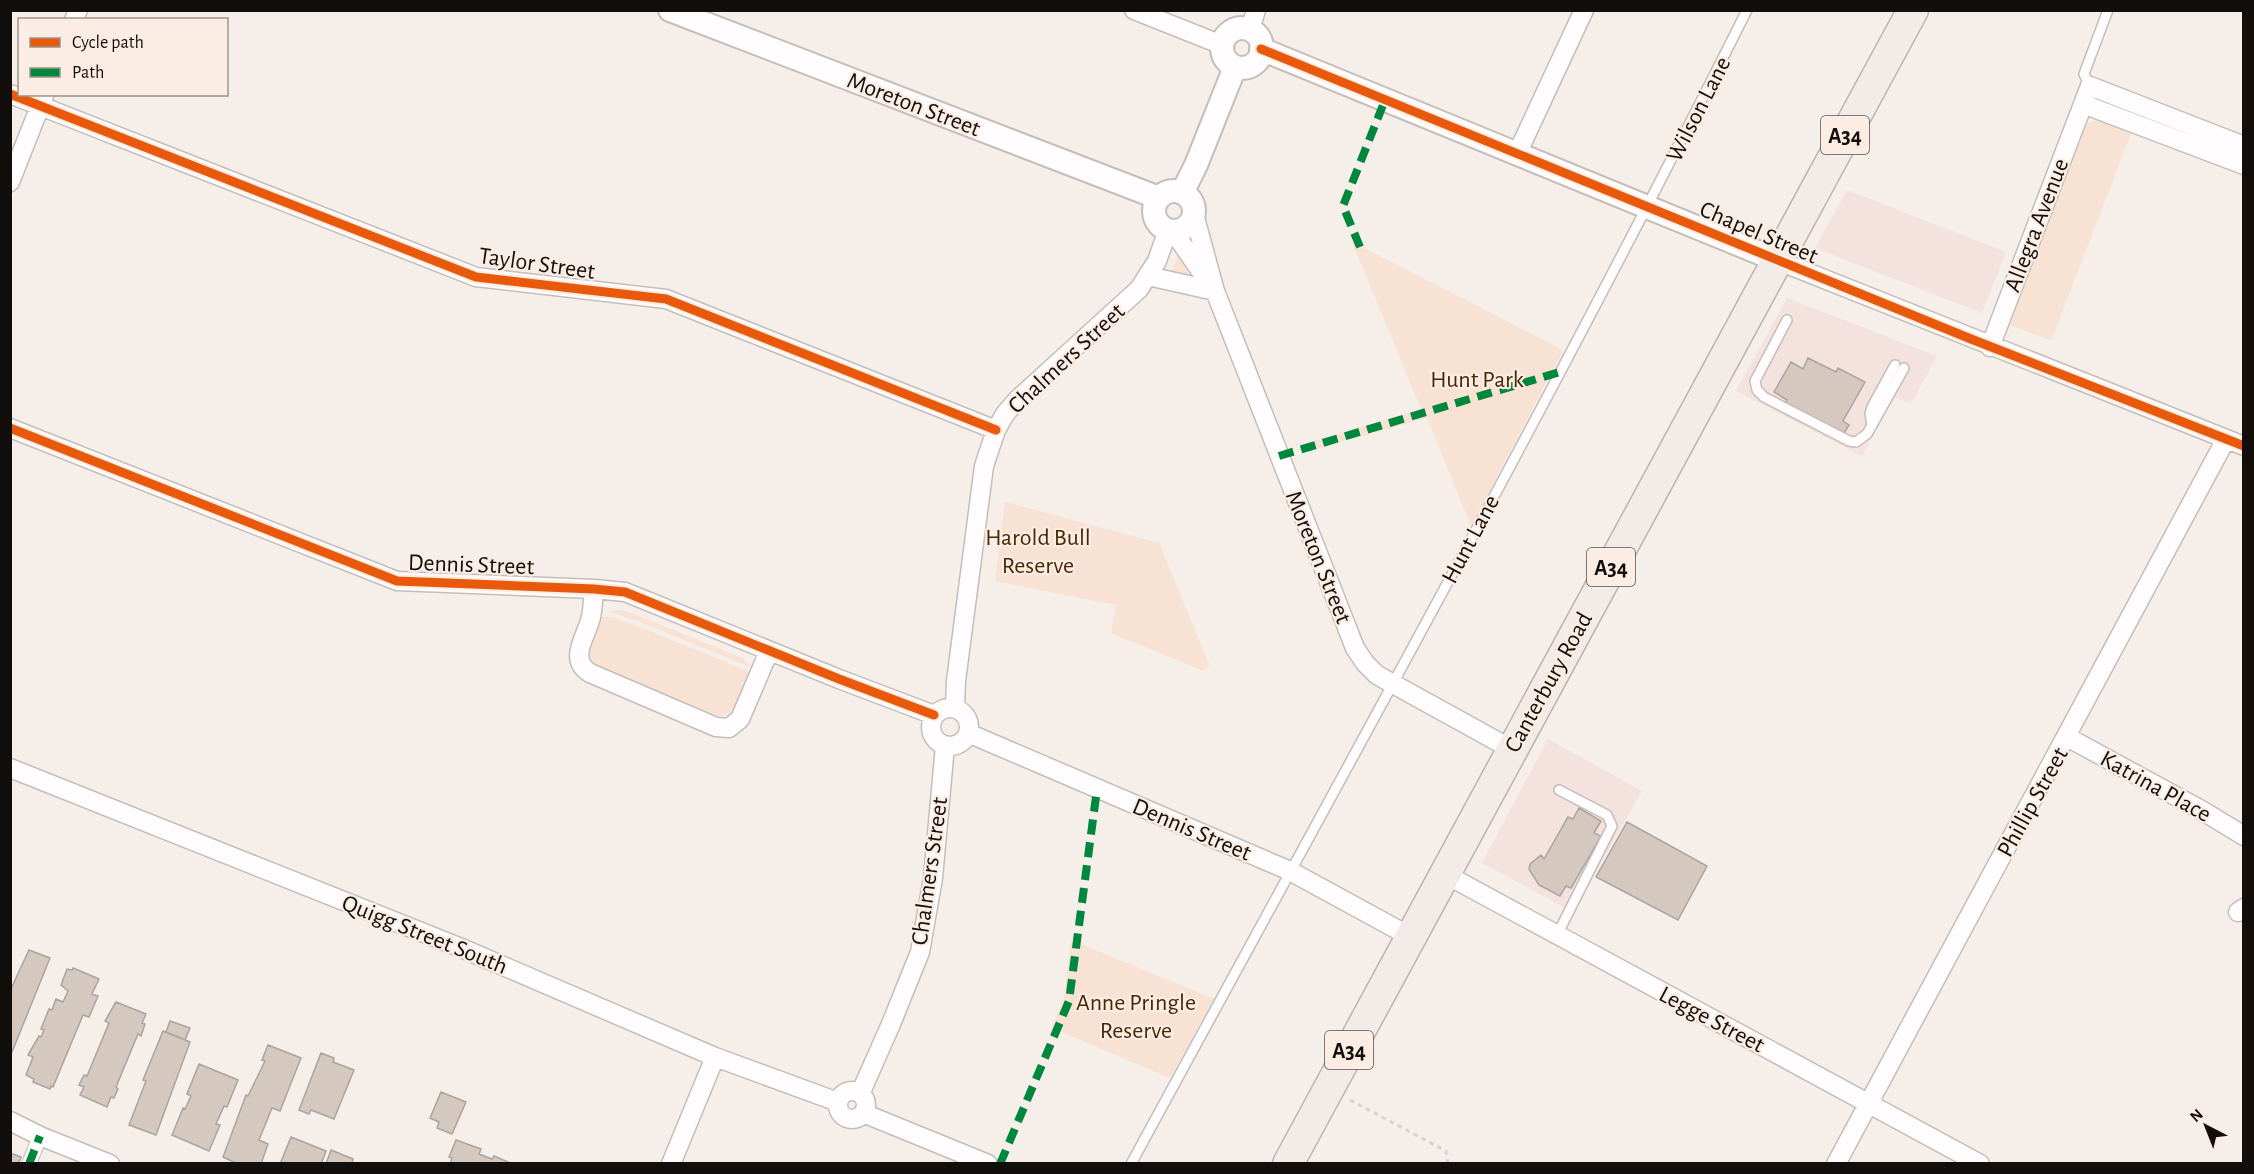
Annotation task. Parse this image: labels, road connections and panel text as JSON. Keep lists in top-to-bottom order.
{
  "streets": {
    "highway": ["A34", "Canterbury Road"],
    "street": [
      "Moreton Street",
      "Allegra Avenue",
      "Chapel Street",
      "Taylor Street",
      "Chalmers Street",
      "Dennis Street",
      "Katrina Place",
      "Phillip Street",
      "Quigg Street South",
      "Legge Street"
    ],
    "lane": ["Wilson Lane", "Hunt Lane"]
  },
  "crossings": [
    ["Moreton Street", "Chalmers Street"],
    ["Moreton Street", "Hunt Lane"],
    ["Moreton Street", "Canterbury Road"],
    ["Wilson Lane", "Chapel Street"],
    ["Wilson Lane", "Hunt Lane"],
    ["Allegra Avenue", "Chapel Street"],
    ["Chapel Street", "Hunt Lane"],
    ["Chapel Street", "Canterbury Road"],
    ["Chapel Street", "Phillip Street"],
    ["Taylor Street", "Chalmers Street"],
    ["Chalmers Street", "Dennis Street"],
    ["Chalmers Street", "Quigg Street South"],
    ["Hunt Lane", "Dennis Street"],
    ["Dennis Street", "Canterbury Road"],
    ["Canterbury Road", "Legge Street"],
    ["Katrina Place", "Phillip Street"],
    ["Phillip Street", "Legge Street"]
  ],
  "parks": ["Hunt Park", "Harold Bull Reserve", "Anne Pringle Reserve"],
  "legend": ["Cycle path", "Path"],
  "north": "top left"
}
